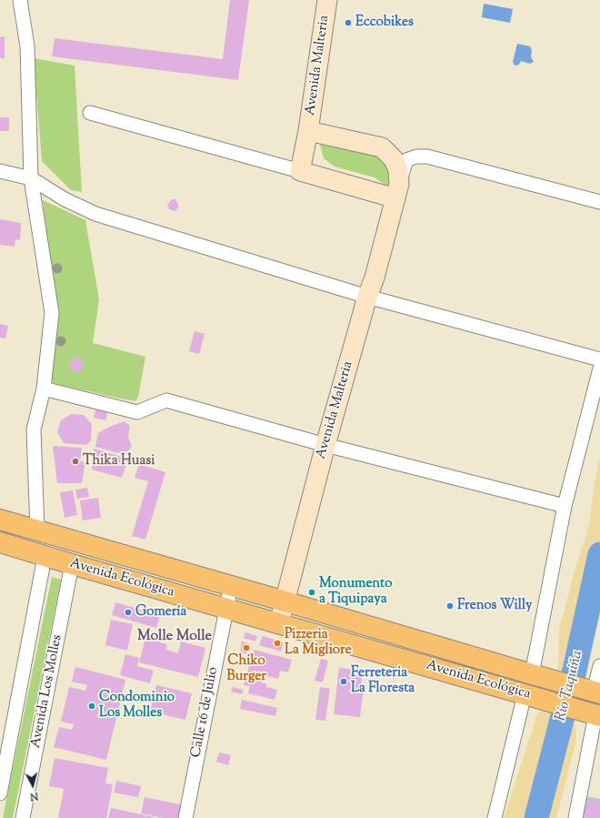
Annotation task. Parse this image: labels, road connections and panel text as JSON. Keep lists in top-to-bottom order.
{
  "streets": {
    "main road": ["Avenida Ecológica"],
    "street": ["Avenida Malteria", "Avenida Los Molles", "Calle 16 de Julio"]
  },
  "crossings": [
    ["Avenida Malteria", "Avenida Ecológica"],
    ["Avenida Ecológica", "Avenida Los Molles"],
    ["Avenida Ecológica", "Calle 16 de Julio"]
  ],
  "districts": ["Molle Molle"],
  "water": ["Río Taquiña"],
  "places": [
    "Eccobikes",
    "Thika Huasi",
    "Monumento a Tiquipaya",
    "Frenos Willy",
    "Gomería",
    "Pizzeria La Migliore",
    "Chiko Burger",
    "Ferreteria La Floresta",
    "Condominio Los Molles"
  ],
  "north": "bottom"
}
